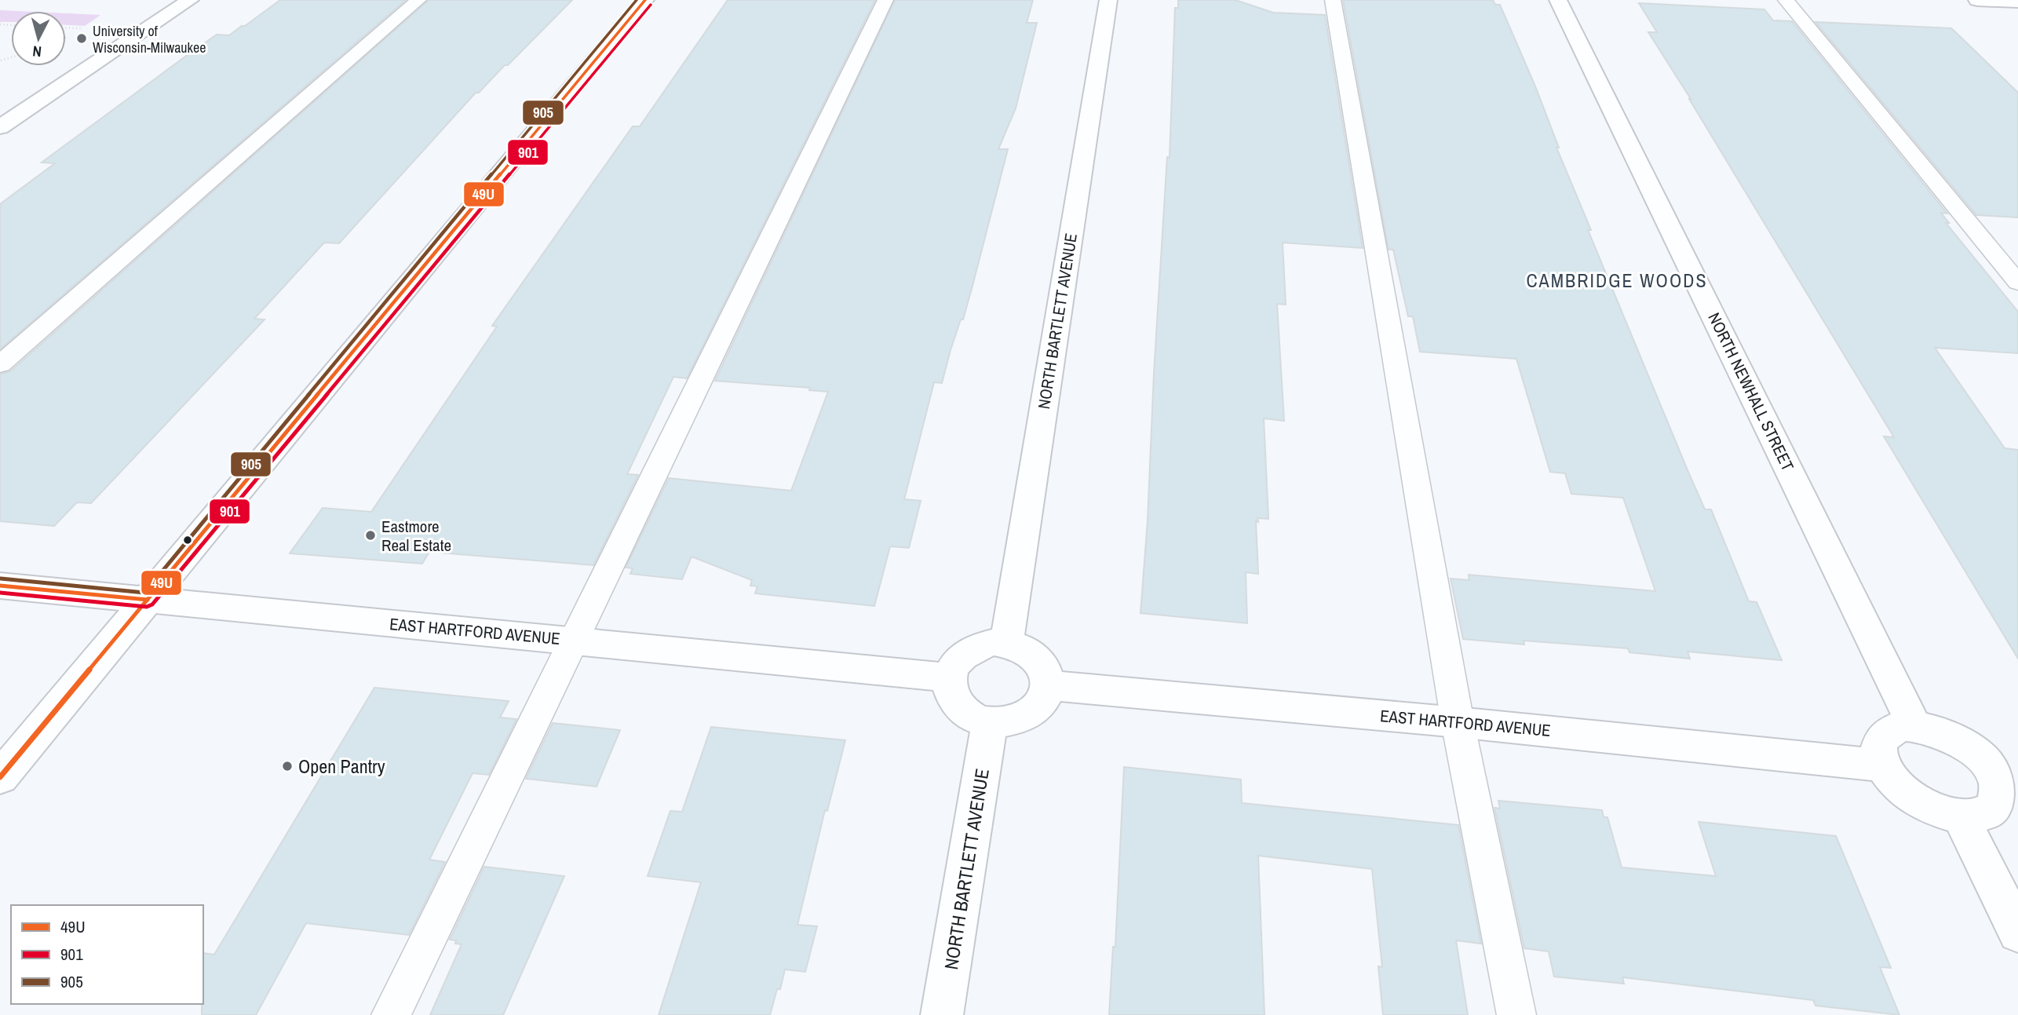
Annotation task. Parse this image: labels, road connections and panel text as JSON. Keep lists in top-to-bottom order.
{
  "streets": {
    "street": ["NORTH BARTLETT AVENUE", "NORTH NEWHALL STREET", "EAST HARTFORD AVENUE"]
  },
  "crossings": [
    ["NORTH BARTLETT AVENUE", "EAST HARTFORD AVENUE"]
  ],
  "districts": ["CAMBRIDGE WOODS"],
  "places": ["University of Wisconsin-Milwaukee", "Eastmore Real Estate", "Open Pantry"],
  "lines": ["transit line 49U", "transit line 905", "transit line 901"],
  "legend": ["49U", "901", "905"],
  "north": "bottom"
}
